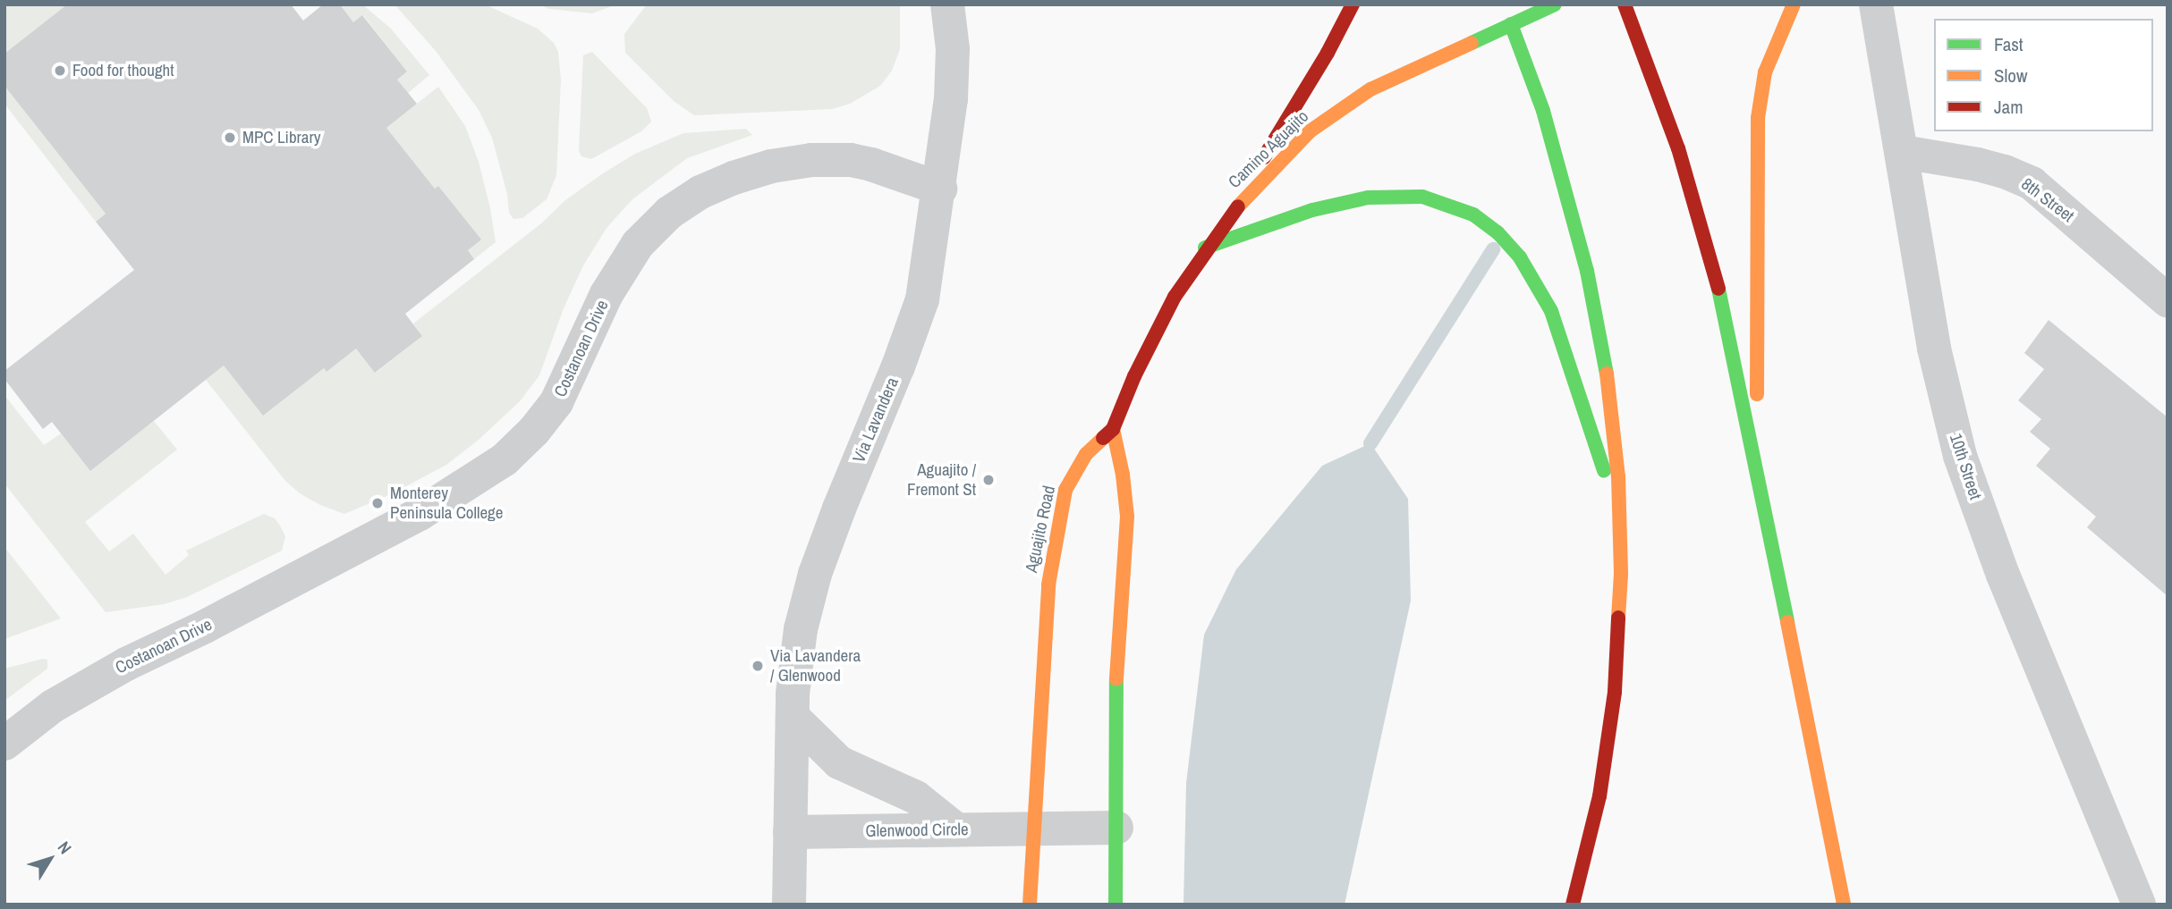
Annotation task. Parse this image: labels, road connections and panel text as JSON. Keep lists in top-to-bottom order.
{
  "streets": {
    "main road": ["Camino Aguajito", "Aguajito Road"],
    "street": [
      "8th Street",
      "Costanoan Drive",
      "Via Lavandera",
      "10th Street",
      "Glenwood Circle"
    ]
  },
  "crossings": [
    ["Camino Aguajito", "Aguajito Road"],
    ["8th Street", "10th Street"],
    ["Costanoan Drive", "Via Lavandera"],
    ["Via Lavandera", "Glenwood Circle"],
    ["Aguajito Road", "Glenwood Circle"]
  ],
  "places": [
    "Food for thought",
    "MPC Library",
    "Aguajito / Fremont St",
    "Monterey Peninsula College",
    "Via Lavandera / Glenwood"
  ],
  "legend": ["Fast", "Slow", "Jam"],
  "north": "top right"
}
